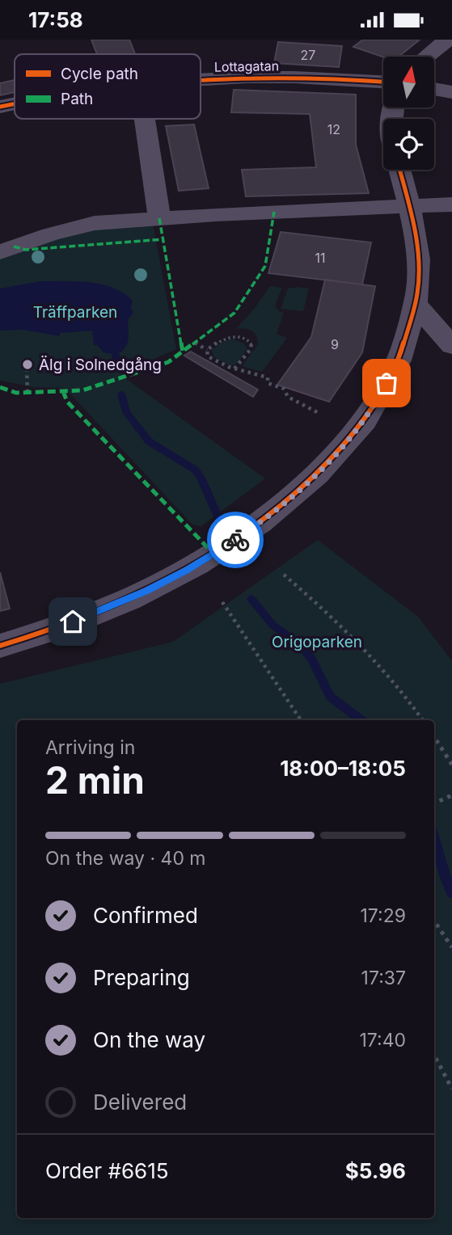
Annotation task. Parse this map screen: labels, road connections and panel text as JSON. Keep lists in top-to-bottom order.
{
  "streets": {
    "street": ["Lottagatan"]
  },
  "parks": ["Träffparken", "Origoparken"],
  "places": ["Älg i Solnedgång"],
  "house_numbers": [
    "27",
    "12",
    "11",
    "9"
  ],
  "legend": ["Cycle path", "Path"],
  "north": "top",
  "page": {
    "status": "17:58",
    "heading": ["2 min", "Arriving in", "18:00–18:05"],
    "panel": ["Order #6615", "$5.96"],
    "bar": "On the way · 40 m",
    "list": [
      ["Confirmed", "17:29"],
      ["Preparing", "17:37"],
      ["On the way", "17:40"],
      "Delivered"
    ]
  }
}
